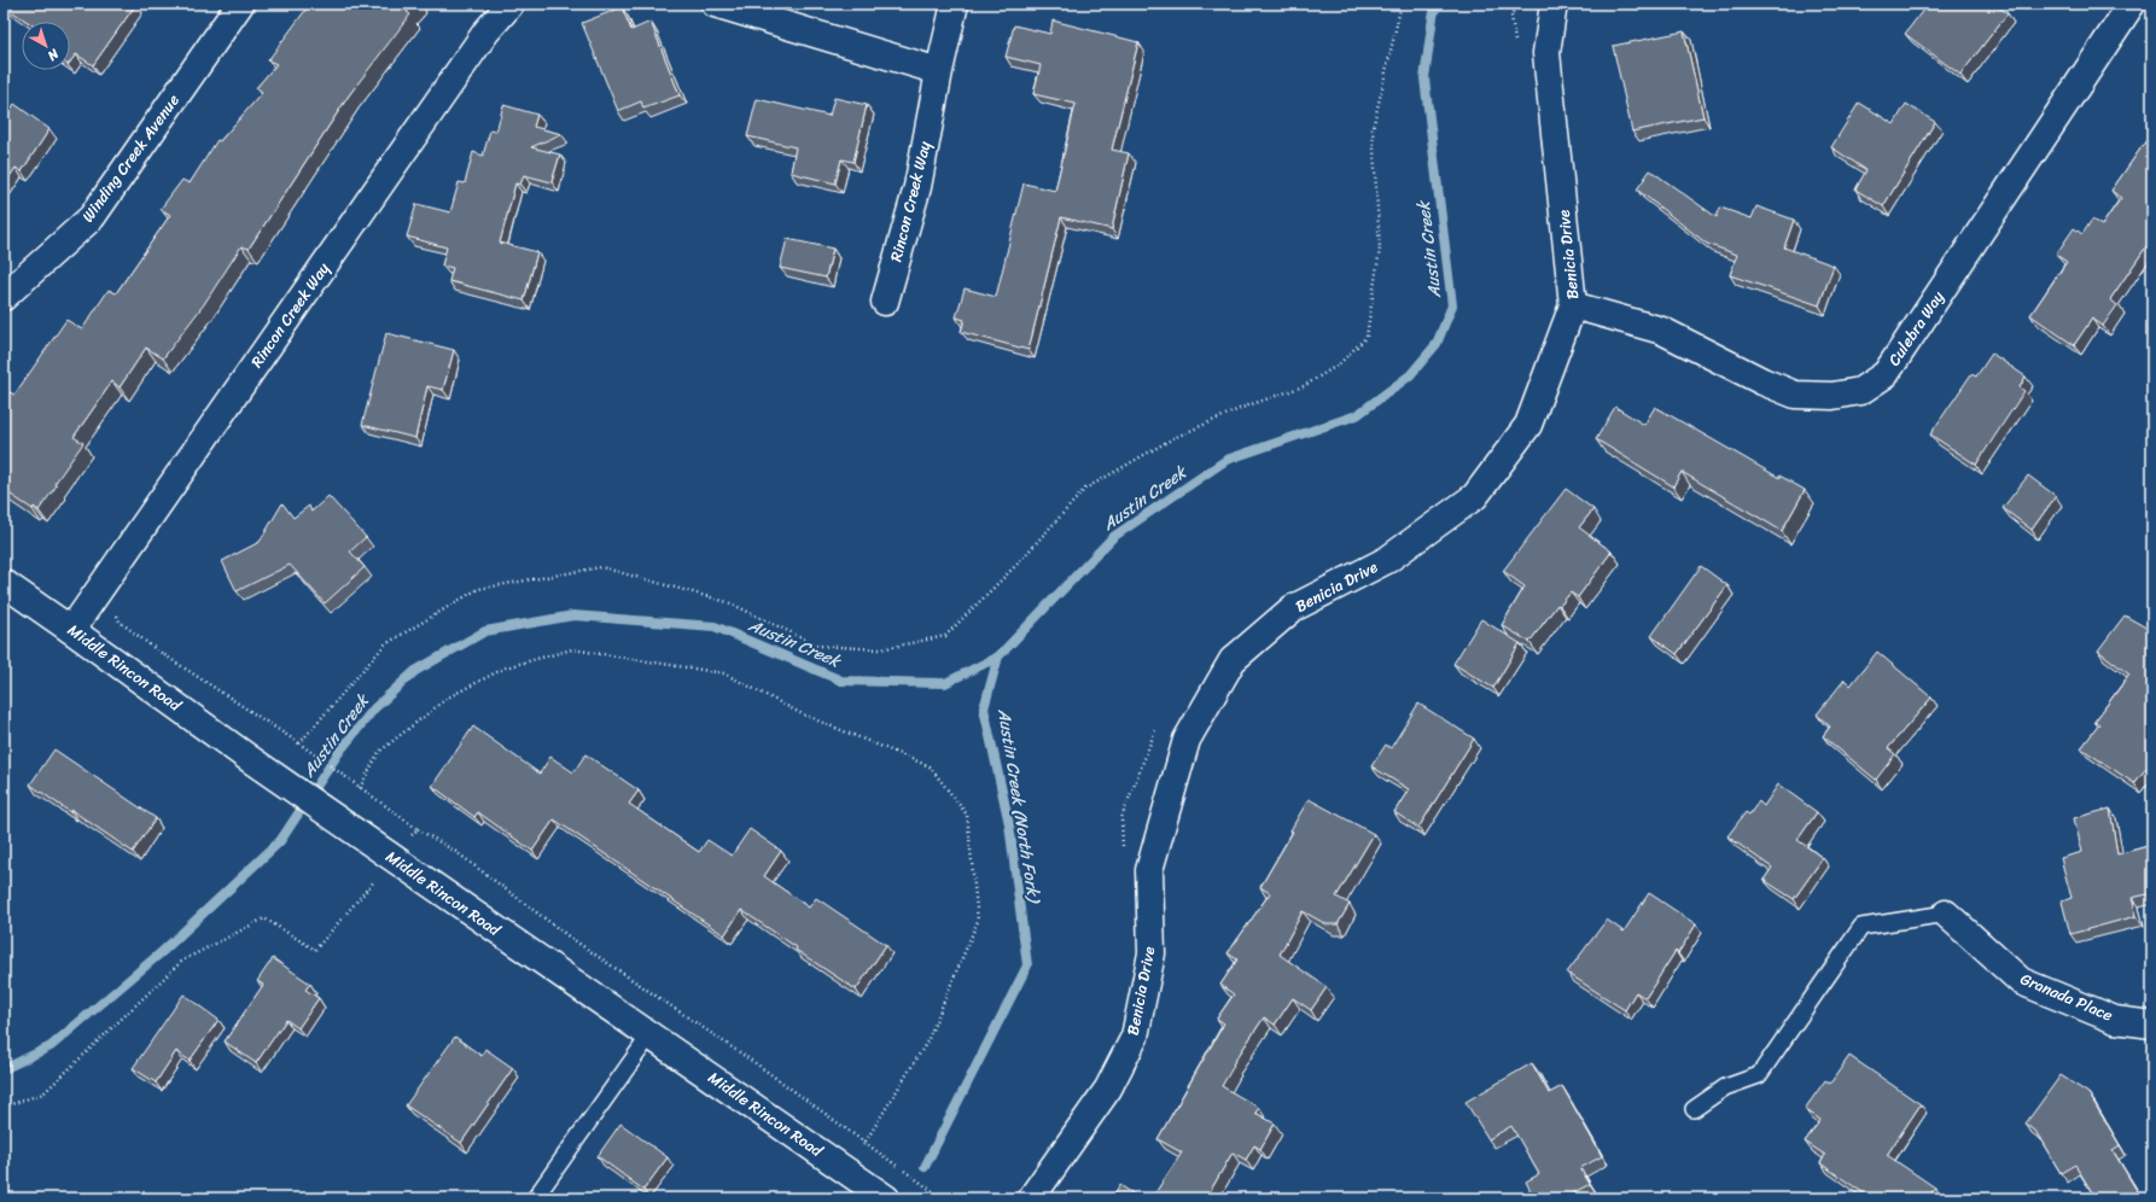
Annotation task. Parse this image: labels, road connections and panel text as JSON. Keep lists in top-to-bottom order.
{
  "streets": {
    "street": [
      "Winding Creek Avenue",
      "Rincon Creek Way",
      "Benicia Drive",
      "Culebra Way",
      "Middle Rincon Road",
      "Granada Place"
    ]
  },
  "crossings": [
    ["Rincon Creek Way", "Middle Rincon Road"],
    ["Benicia Drive", "Culebra Way"]
  ],
  "water": ["Austin Creek", "Austin Creek (North Fork)"],
  "north": "bottom right"
}
